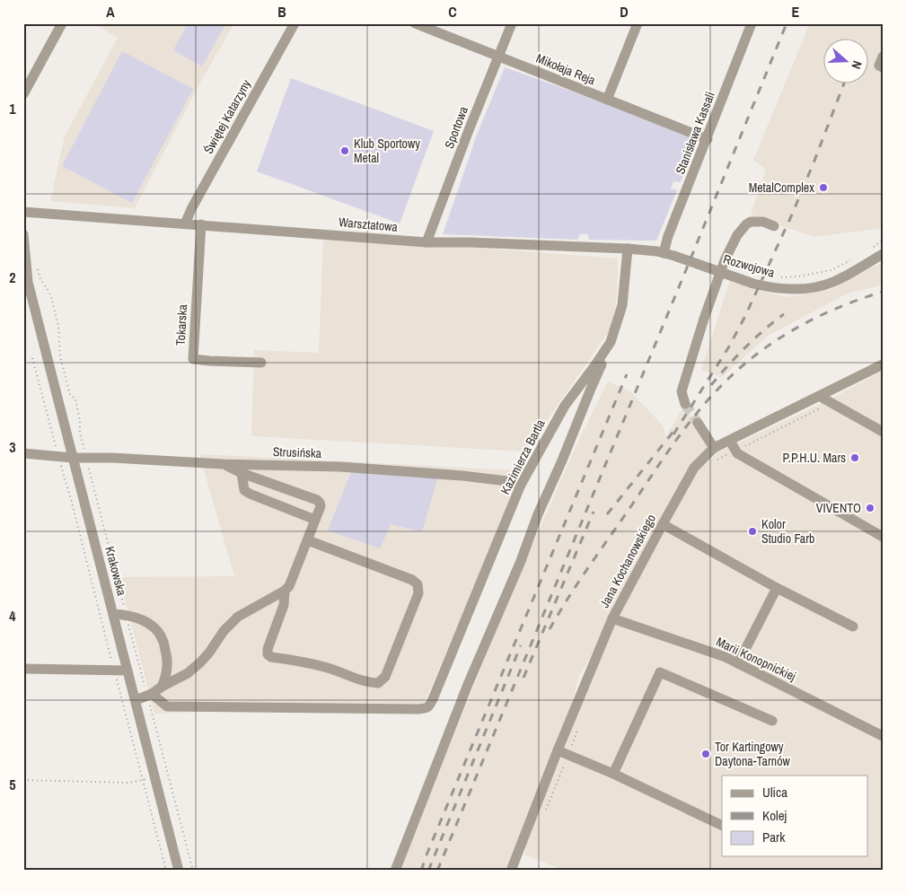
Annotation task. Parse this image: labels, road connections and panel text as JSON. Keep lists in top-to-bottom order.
{
  "streets": {
    "street": [
      "Mikołaja Reja",
      "Świętej Katarzyny",
      "Sportowa",
      "Stanisława Kassali",
      "Warsztatowa",
      "Rozwojowa",
      "Tokarska",
      "Strusińska",
      "Kazimierza Bartla",
      "Jana Kochanowskiego",
      "Krakowska",
      "Marii Konopnickiej"
    ]
  },
  "crossings": [
    ["Mikołaja Reja", "Sportowa"],
    ["Mikołaja Reja", "Stanisława Kassali"],
    ["Świętej Katarzyny", "Warsztatowa"],
    ["Sportowa", "Warsztatowa"],
    ["Stanisława Kassali", "Warsztatowa"],
    ["Warsztatowa", "Rozwojowa"],
    ["Warsztatowa", "Tokarska"],
    ["Warsztatowa", "Kazimierza Bartla"],
    ["Strusińska", "Kazimierza Bartla"],
    ["Strusińska", "Krakowska"],
    ["Jana Kochanowskiego", "Marii Konopnickiej"]
  ],
  "places": [
    "Klub Sportowy Metal",
    "MetalComplex",
    "P.P.H.U. Mars",
    "VIVENTO",
    "Kolor Studio Farb",
    "Tor Kartingowy Daytona-Tarnów"
  ],
  "legend": ["Ulica", "Kolej", "Park"],
  "north": "right",
  "grid": {
    "columns": [
      "A",
      "B",
      "C",
      "D",
      "E"
    ],
    "rows": [
      "1",
      "2",
      "3",
      "4",
      "5"
    ]
  }
}
